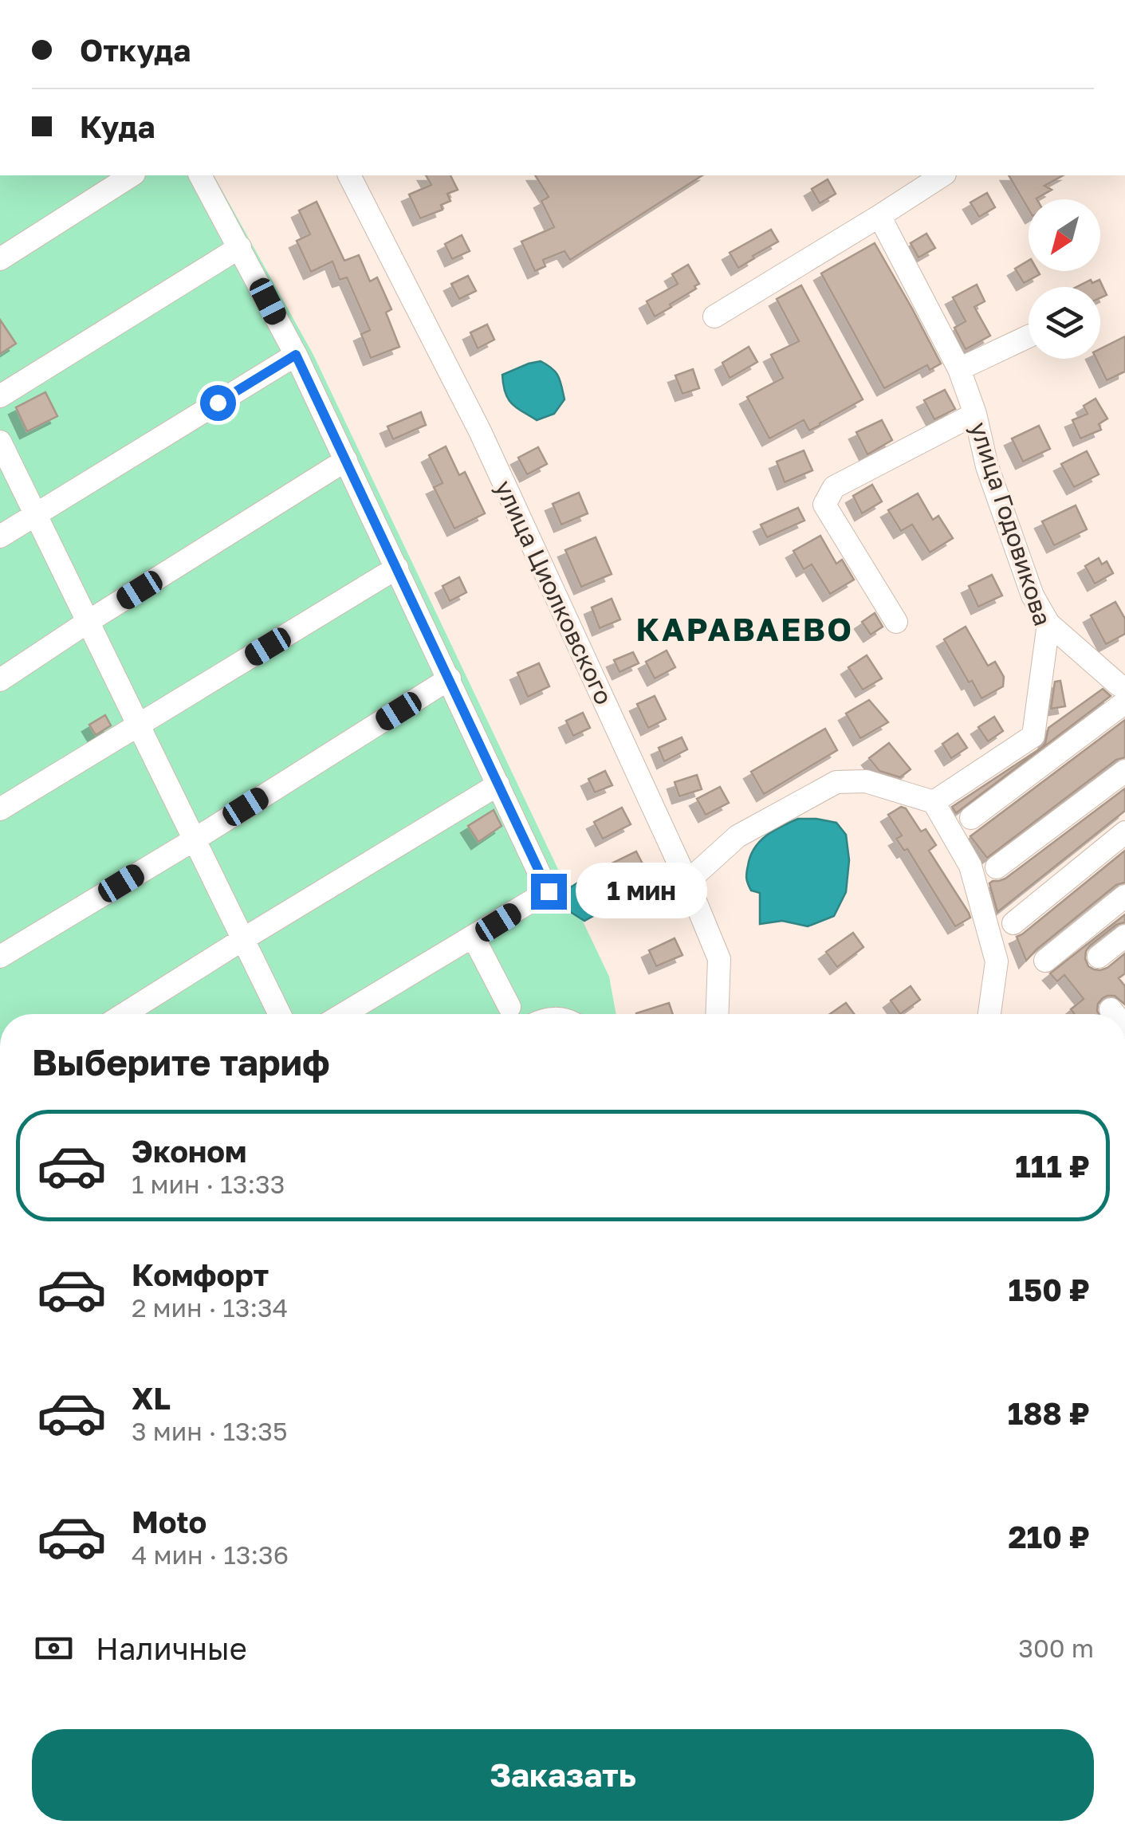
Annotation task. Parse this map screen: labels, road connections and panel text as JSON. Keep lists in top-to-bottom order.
{
  "streets": {
    "street": ["улица Годовикова", "улица Циолковского"]
  },
  "districts": ["КАРАВАЕВО"],
  "north": "bottom left",
  "page": {
    "banner": ["Откуда", "Куда"],
    "bubble": "1 мин",
    "heading": "Выберите тариф",
    "list": [
      {
        "name": "Эконом",
        "note": "1 мин · 13:33",
        "value": "111 ₽"
      },
      {
        "name": "Комфорт",
        "note": "2 мин · 13:34",
        "value": "150 ₽"
      },
      {
        "name": "XL",
        "note": "3 мин · 13:35",
        "value": "188 ₽"
      },
      {
        "name": "Moto",
        "note": "4 мин · 13:36",
        "value": "210 ₽"
      }
    ],
    "pay": ["Наличные", "300 m"],
    "buttons": "Заказать"
  }
}
